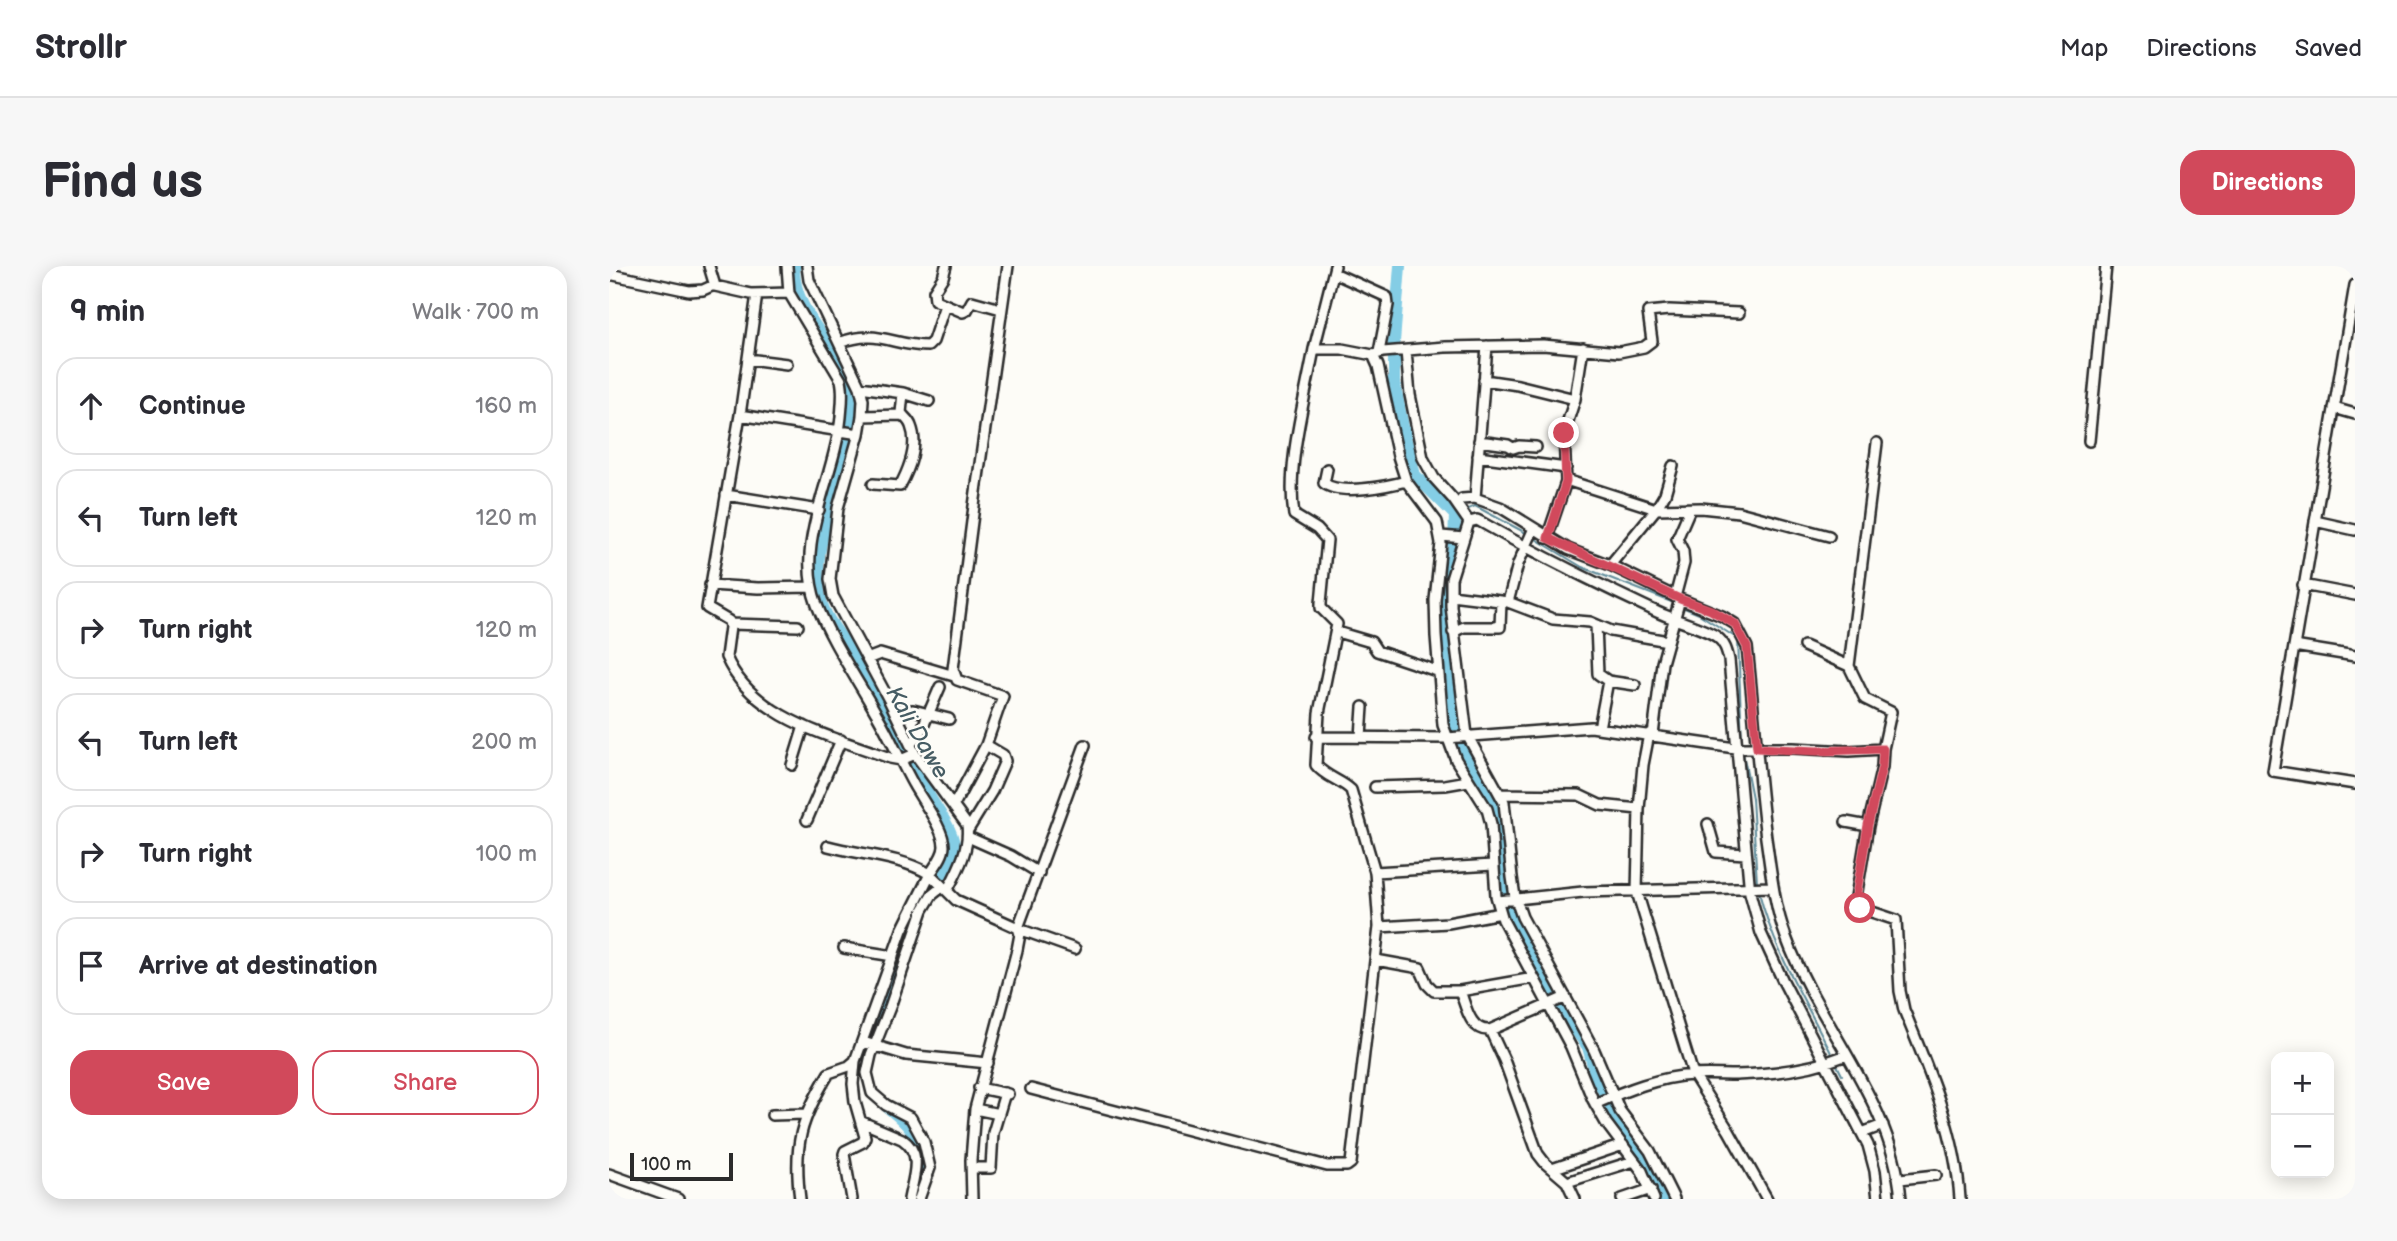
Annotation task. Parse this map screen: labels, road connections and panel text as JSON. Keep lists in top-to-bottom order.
{
  "water": ["Kali Dawe"],
  "scale_bar": "100 m",
  "page": {
    "header": "Strollr",
    "nav": ["Map", "Directions", "Saved"],
    "buttons": [
      "Directions",
      ["Save", "Share"]
    ],
    "title": "Find us",
    "heading": ["9 min", "Walk · 700 m"],
    "list": [
      ["Continue", "160 m"],
      ["Turn left", "120 m"],
      ["Turn right", "120 m"],
      ["Turn left", "200 m"],
      ["Turn right", "100 m"],
      "Arrive at destination"
    ],
    "map_buttons": ["+", "−"],
    "scale": "100 m"
  }
}
